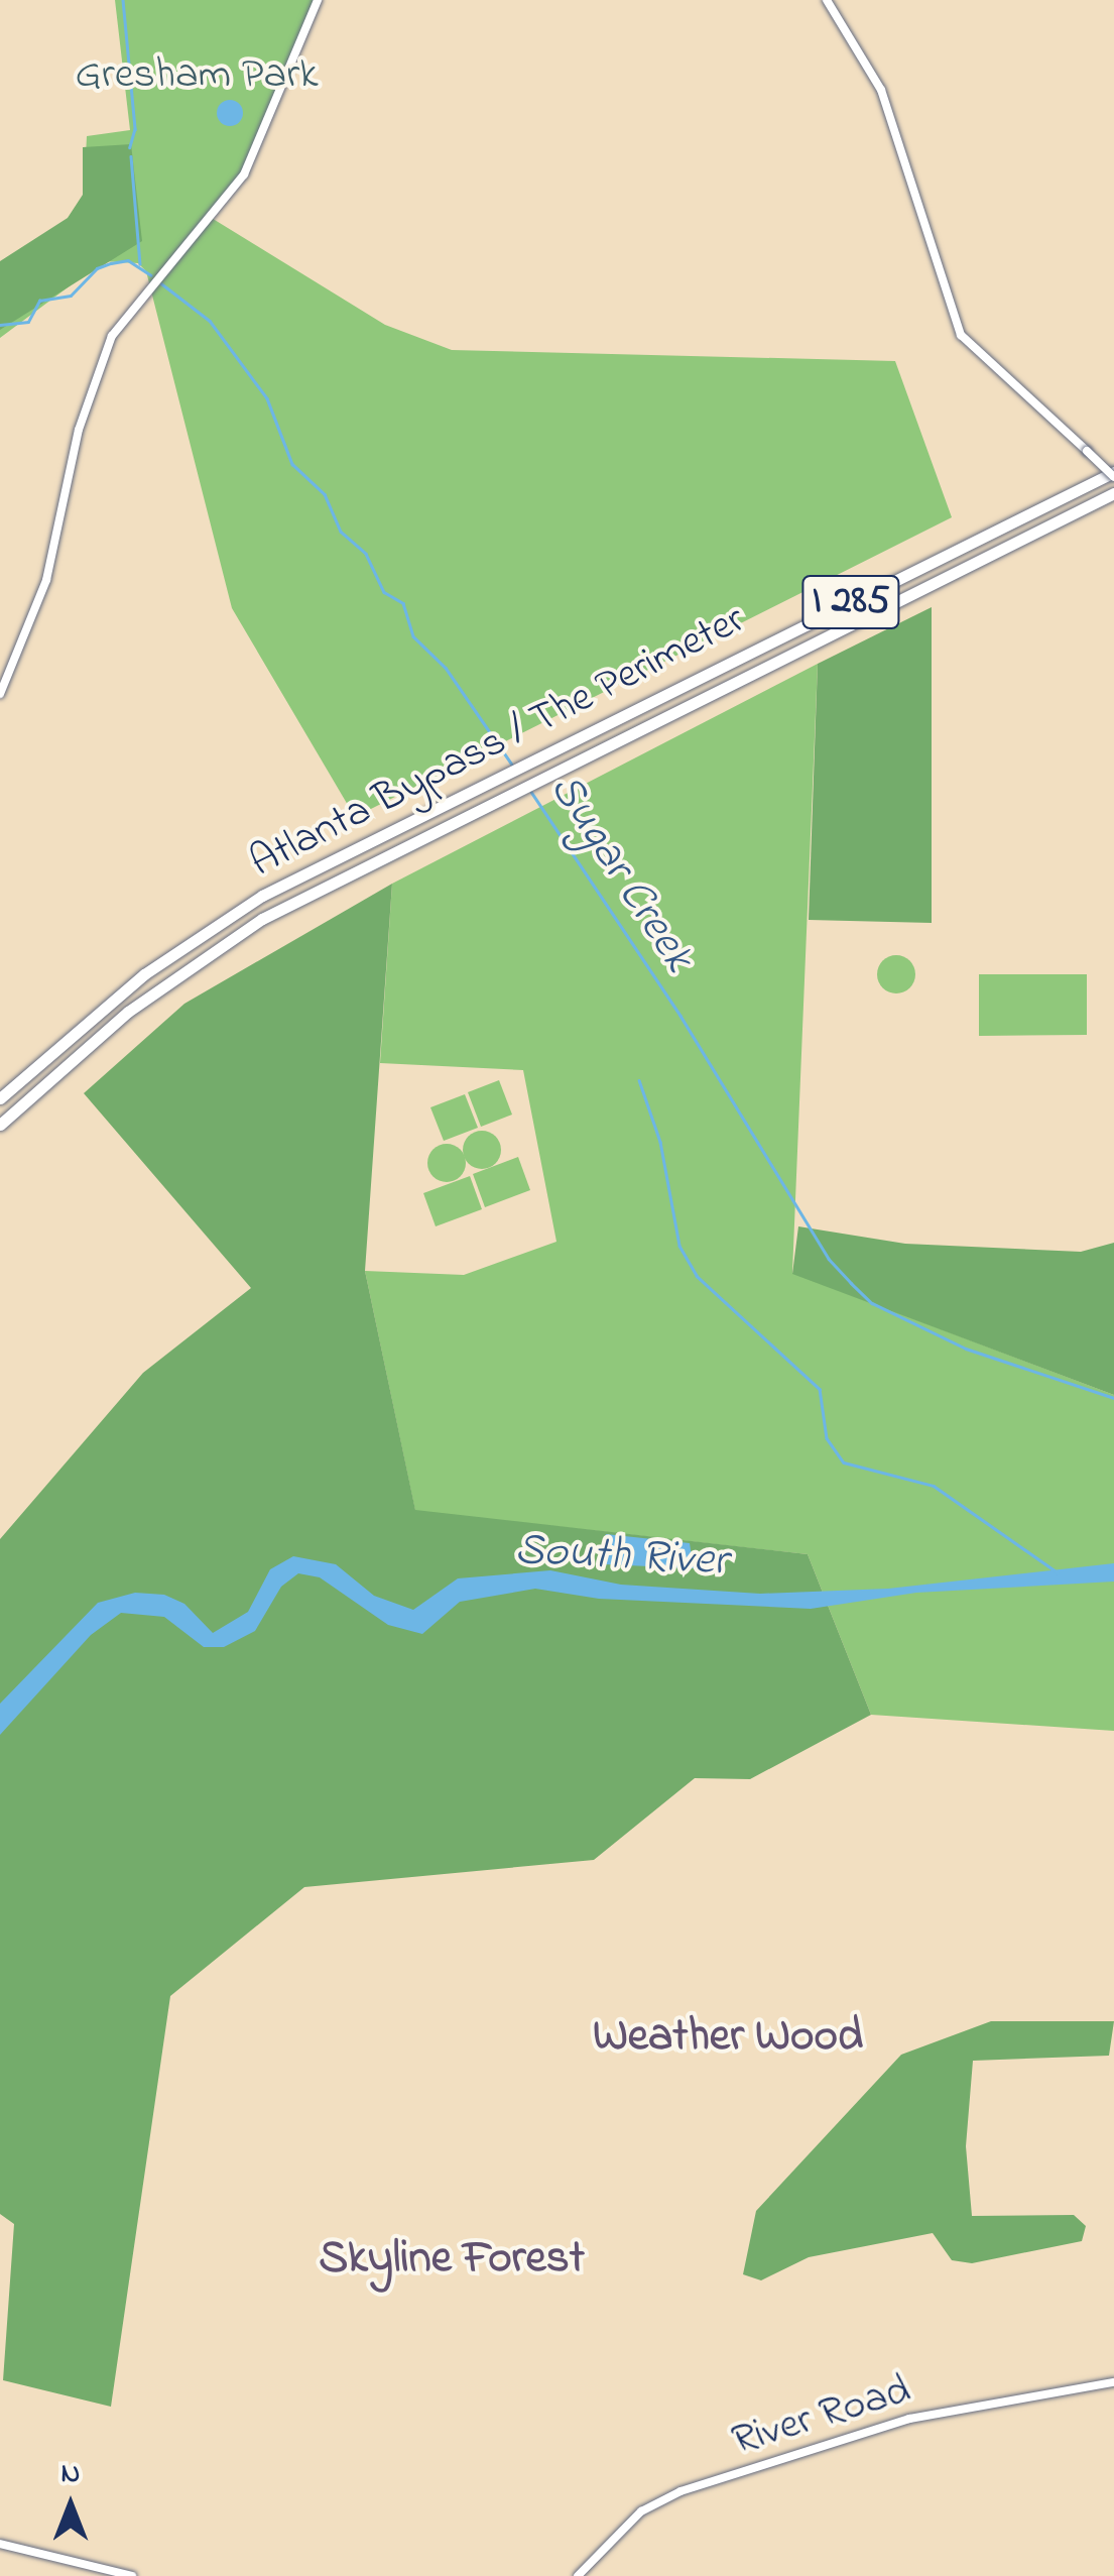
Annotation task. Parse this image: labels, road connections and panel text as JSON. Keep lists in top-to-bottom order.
{
  "streets": {
    "highway": ["I 285", "Atlanta Bypass / The Perimeter"],
    "street": ["River Road"]
  },
  "districts": ["Weather Wood", "Skyline Forest"],
  "water": ["Sugar Creek", "South River"],
  "parks": ["Gresham Park"],
  "north": "top"
}
